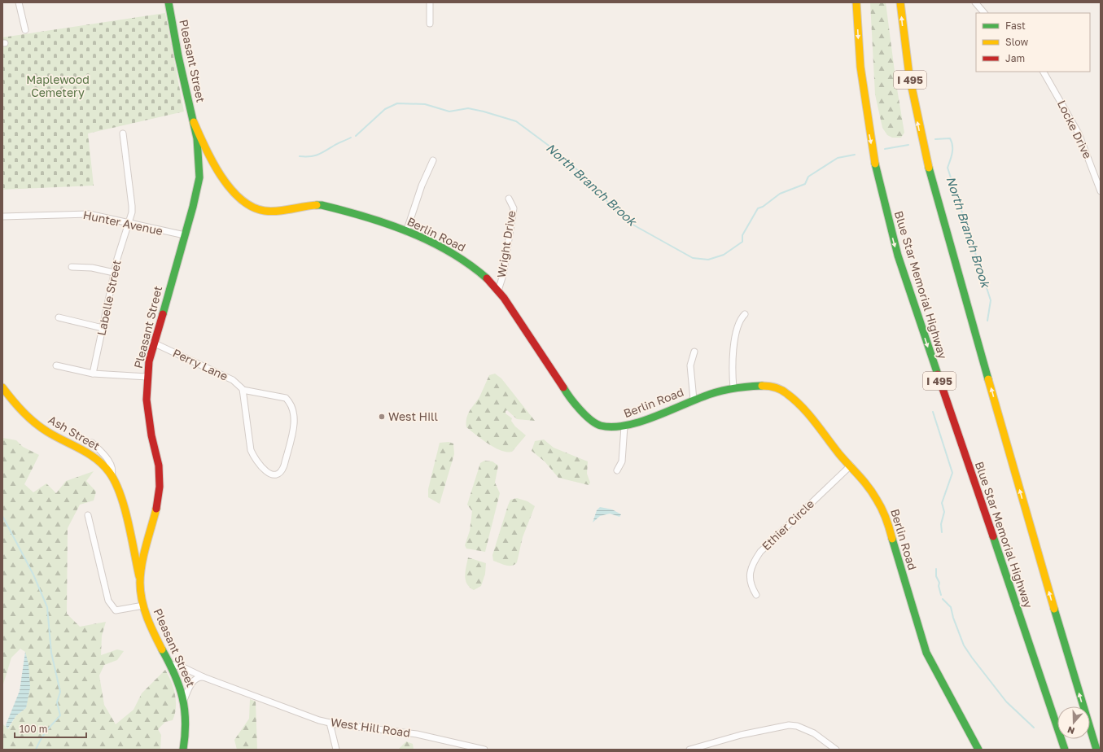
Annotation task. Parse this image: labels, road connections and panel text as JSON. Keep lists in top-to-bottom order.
{
  "streets": {
    "main road": [
      "Pleasant Street",
      "I 495",
      "Berlin Road",
      "Blue Star Memorial Highway",
      "Ash Street"
    ],
    "street": [
      "Locke Drive",
      "Hunter Avenue",
      "Wright Drive",
      "Labelle Street",
      "Perry Lane",
      "Ethier Circle",
      "West Hill Road"
    ]
  },
  "crossings": [
    ["Pleasant Street", "Hunter Avenue"],
    ["Pleasant Street", "Berlin Road"],
    ["Pleasant Street", "Perry Lane"],
    ["Pleasant Street", "Ash Street"],
    ["Pleasant Street", "West Hill Road"],
    ["Hunter Avenue", "Labelle Street"],
    ["Berlin Road", "Wright Drive"],
    ["Berlin Road", "Ethier Circle"]
  ],
  "water": ["North Branch Brook"],
  "parks": ["Maplewood Cemetery"],
  "places": ["West Hill"],
  "legend": ["Fast", "Slow", "Jam"],
  "scale_bar": "100 m",
  "north": "bottom"
}
